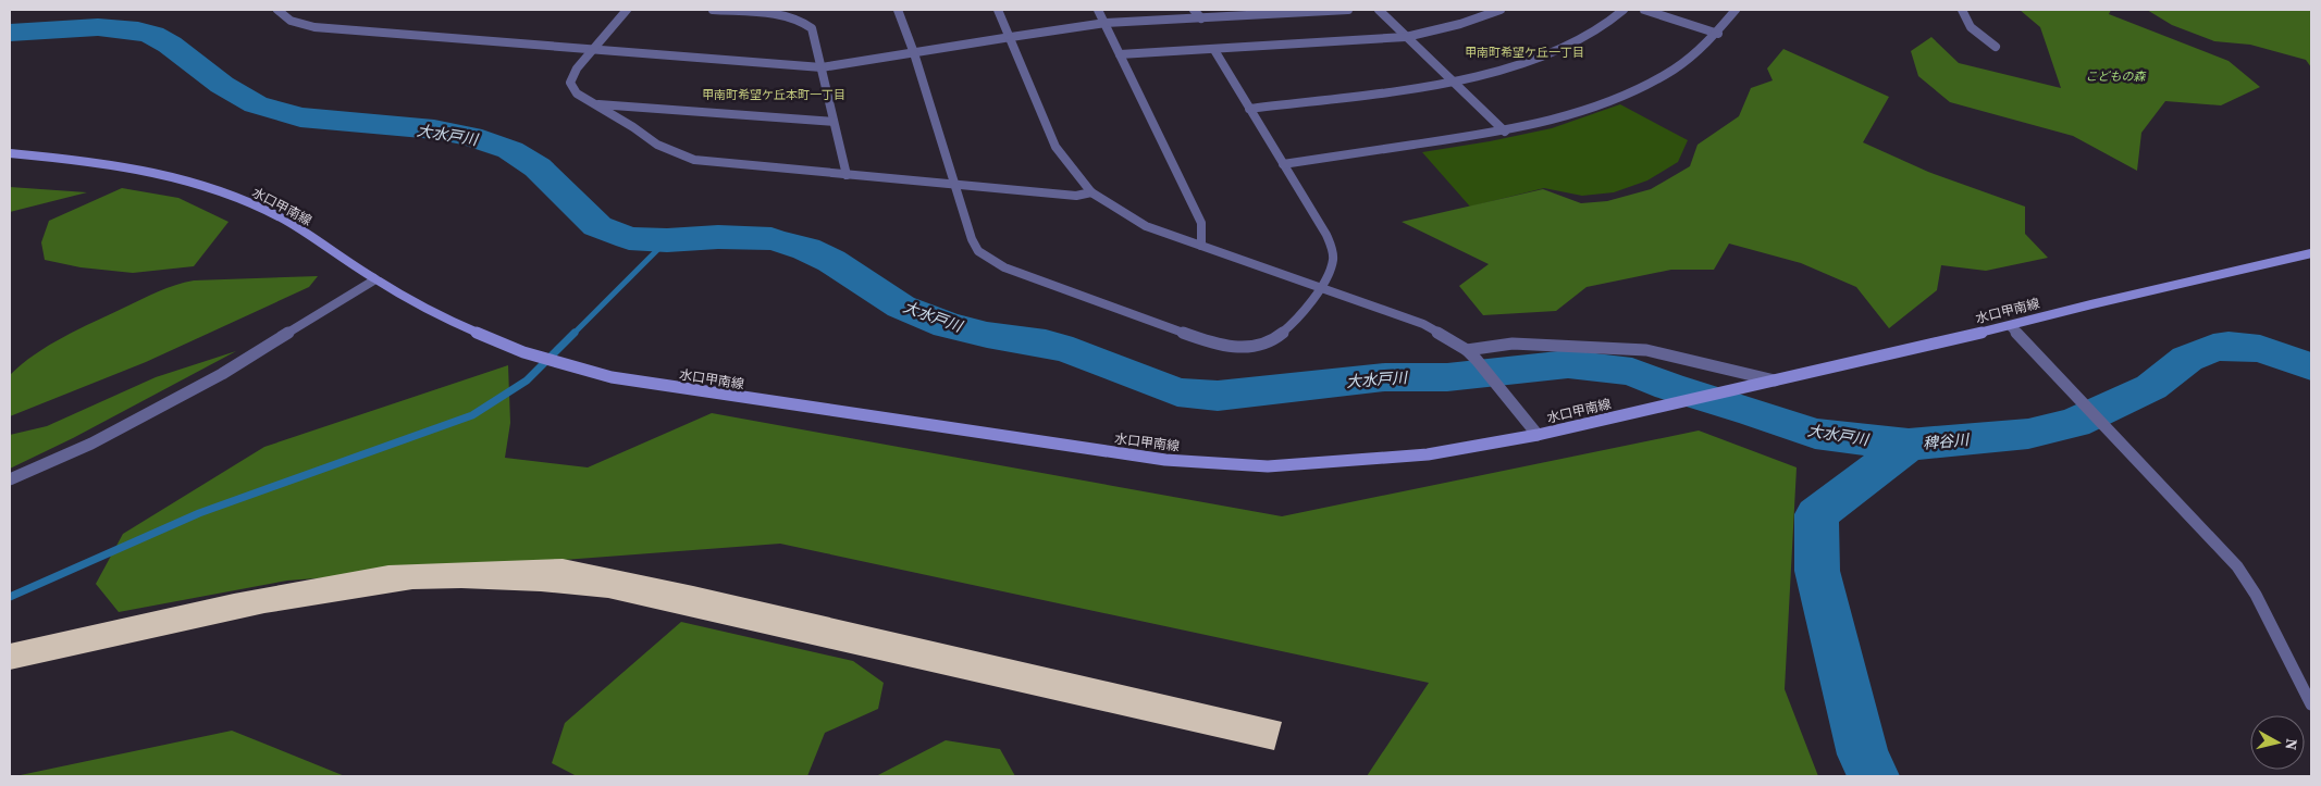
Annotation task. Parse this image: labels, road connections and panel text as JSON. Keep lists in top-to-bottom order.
{
  "streets": {
    "main road": ["水口甲南線"]
  },
  "districts": ["甲南町希望ケ丘一丁目", "甲南町希望ケ丘本町一丁目"],
  "water": ["大水戸川", "稗谷川"],
  "parks": ["こどもの森"],
  "north": "right"
}
